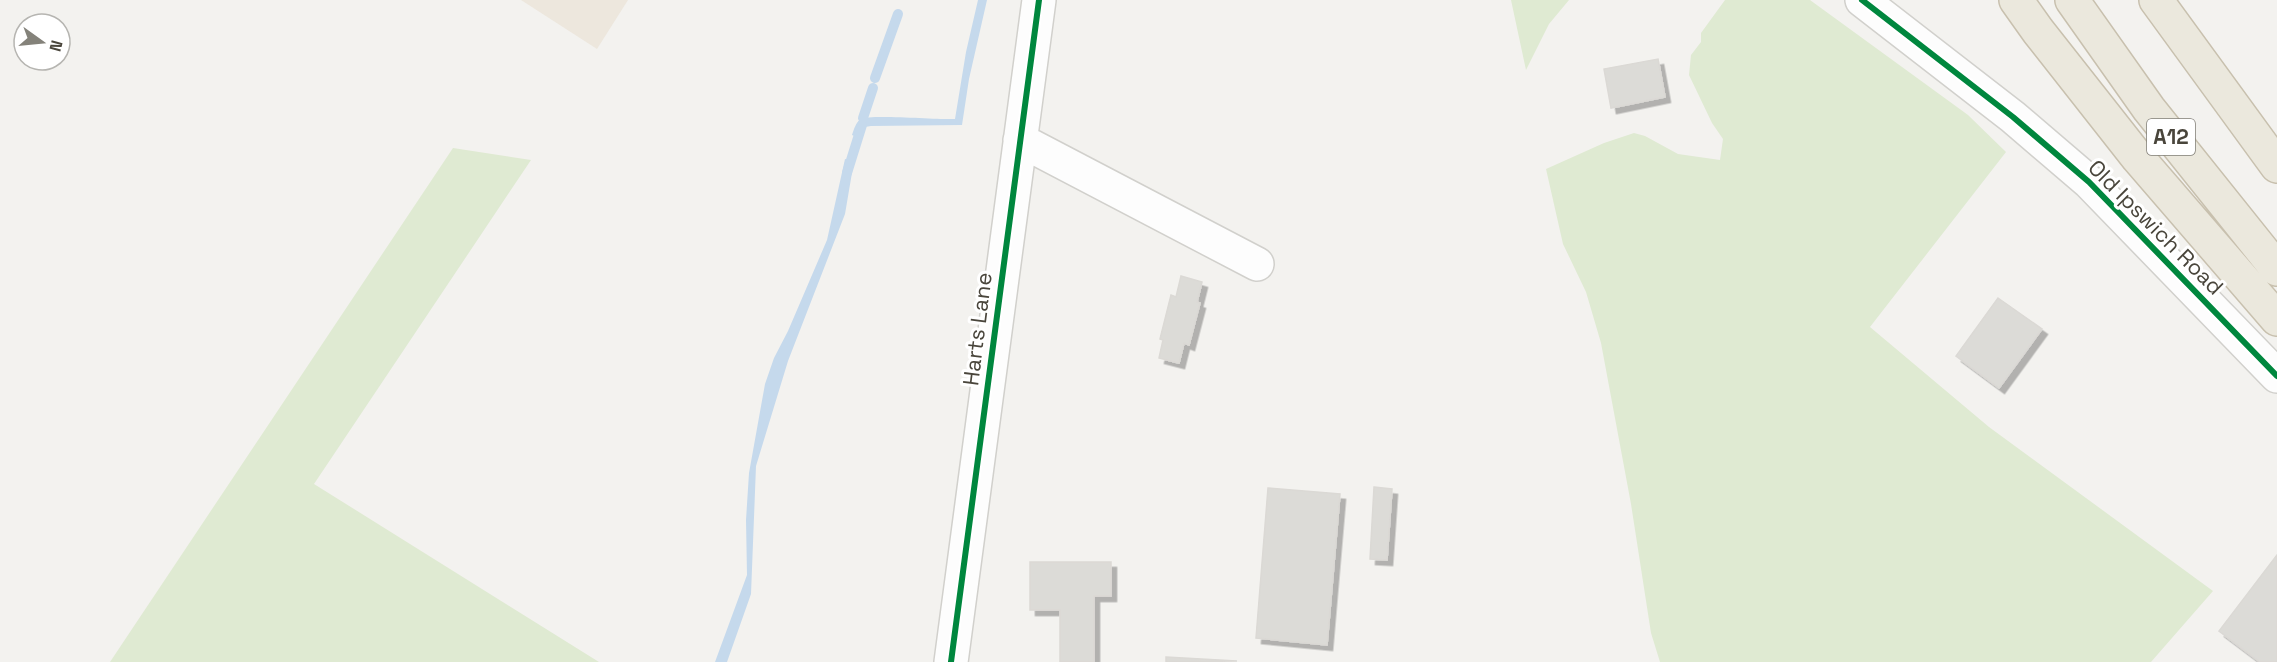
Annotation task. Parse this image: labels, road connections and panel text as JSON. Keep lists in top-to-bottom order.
{
  "streets": {
    "highway": ["A12"],
    "street": ["Old Ipswich Road", "Harts Lane"]
  },
  "north": "right"
}
